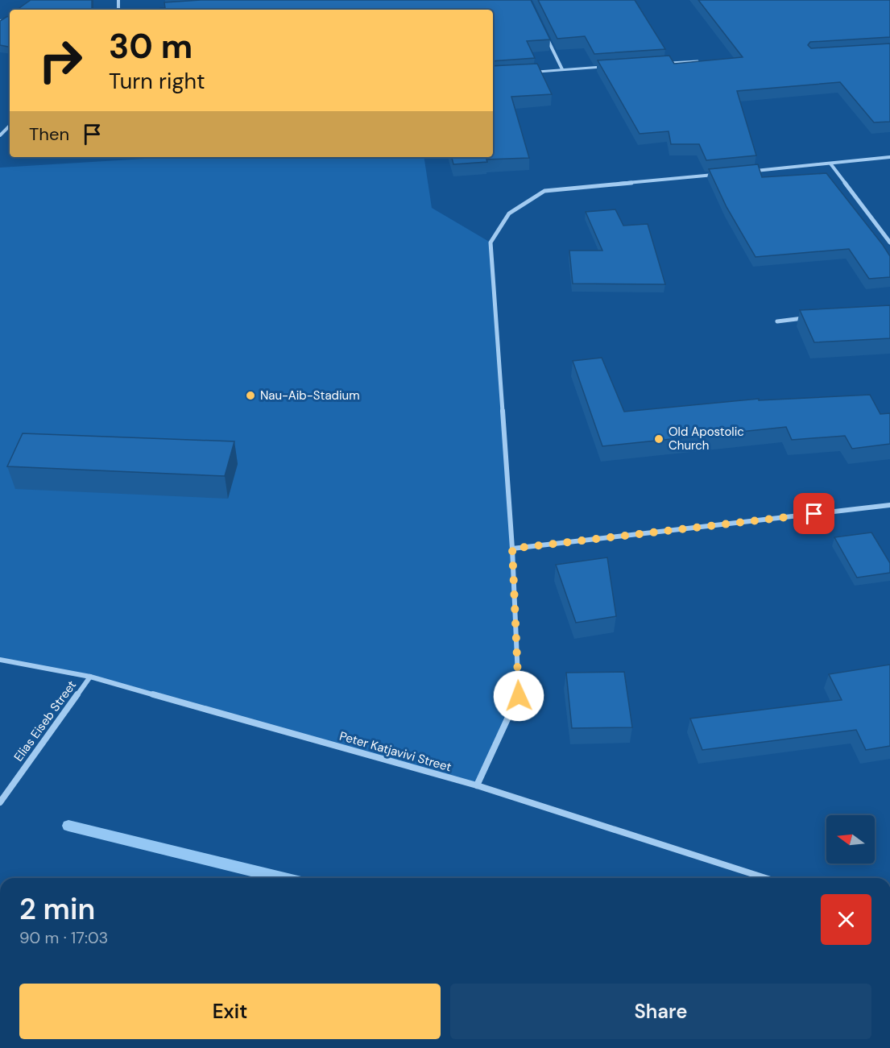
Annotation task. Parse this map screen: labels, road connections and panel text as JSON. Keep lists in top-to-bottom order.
{
  "streets": {
    "street": ["Elias Eiseb Street", "Peter Katjavivi Street"]
  },
  "crossings": [
    ["Elias Eiseb Street", "Peter Katjavivi Street"]
  ],
  "places": ["Nau-Aib-Stadium", "Old Apostolic Church"],
  "north": "left",
  "page": {
    "turn": ["30 m", "Turn right"],
    "then": "Then",
    "heading": ["2 min", "90 m · 17:03"],
    "buttons": ["Exit", "Share"]
  }
}
